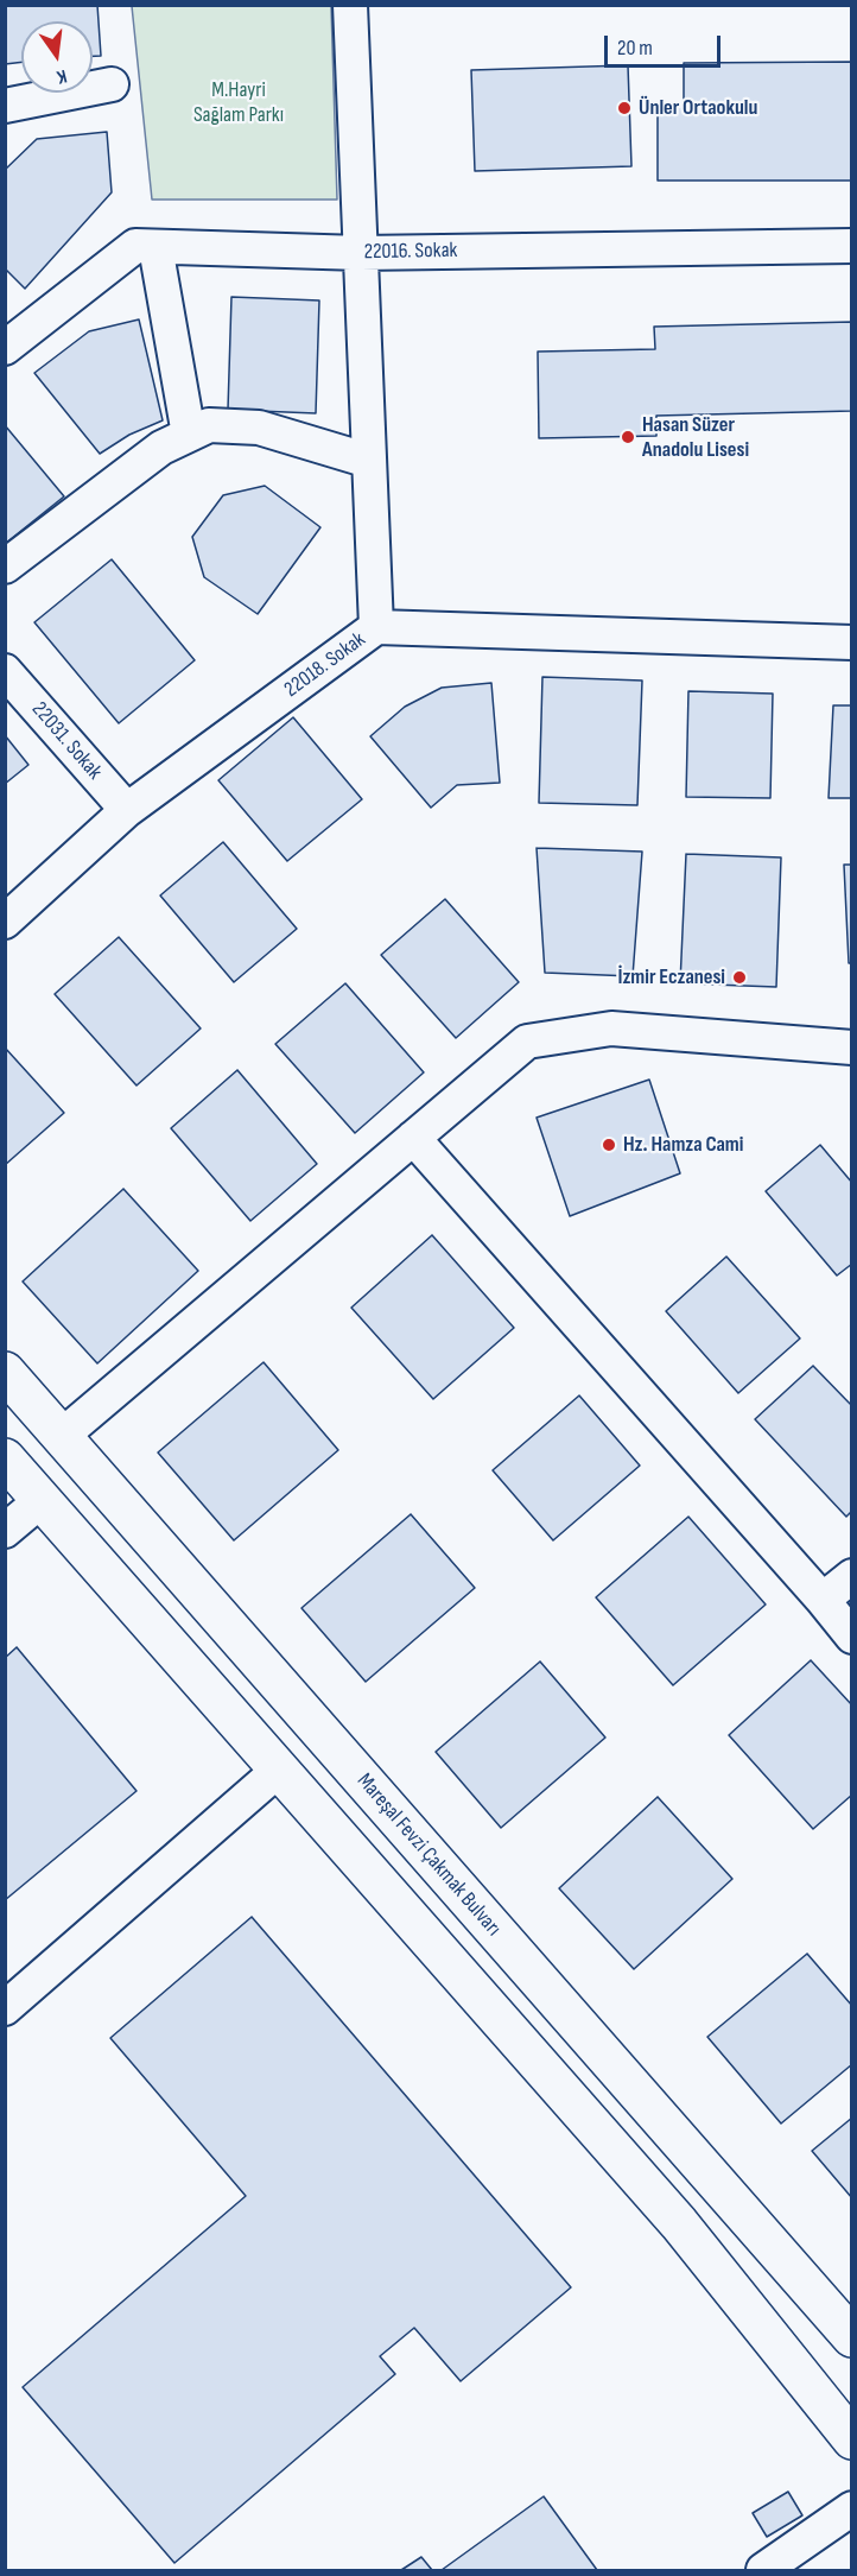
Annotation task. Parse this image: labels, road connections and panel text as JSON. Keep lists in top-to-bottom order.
{
  "streets": {
    "main road": ["Mareşal Fevzi Çakmak Bulvarı"],
    "street": ["22016. Sokak", "22018. Sokak", "22031. Sokak"]
  },
  "crossings": [
    ["22018. Sokak", "22031. Sokak"]
  ],
  "parks": ["M.Hayri Sağlam Parkı"],
  "places": [
    "Ünler Ortaokulu",
    "Hasan Süzer Anadolu Lisesi",
    "İzmir Eczanesi",
    "Hz. Hamza Cami"
  ],
  "scale_bar": "20 m",
  "north": "bottom"
}
